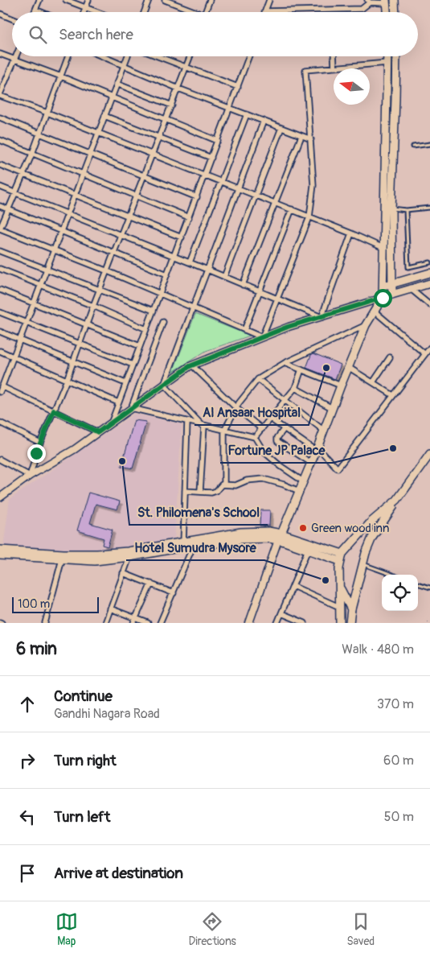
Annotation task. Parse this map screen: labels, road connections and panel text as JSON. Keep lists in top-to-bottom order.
{
  "places": [
    "Al Ansaar Hospital",
    "Fortune JP Palace",
    "St. Philomena's School",
    "Green wood inn",
    "Hotel Sumudra Mysore"
  ],
  "scale_bar": "100 m",
  "north": "left",
  "page": {
    "search": "Search here",
    "scale": "100 m",
    "heading": ["6 min", "Walk · 480 m"],
    "list": [
      ["Continue", "Gandhi Nagara Road", "370 m"],
      ["Turn right", "60 m"],
      ["Turn left", "50 m"],
      "Arrive at destination"
    ],
    "nav": ["Map", "Directions", "Saved"]
  }
}
